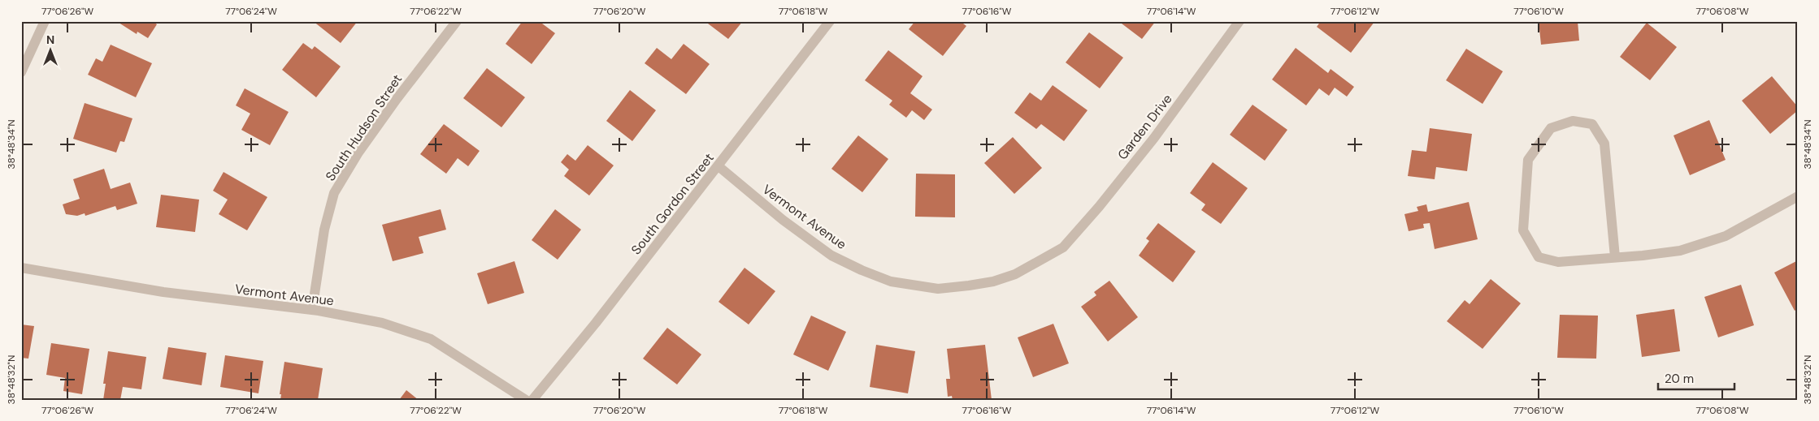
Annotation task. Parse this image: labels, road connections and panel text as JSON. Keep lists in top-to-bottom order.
{
  "streets": {
    "street": [
      "Garden Drive",
      "South Hudson Street",
      "South Gordon Street",
      "Vermont Avenue"
    ]
  },
  "crossings": [
    ["Garden Drive", "Vermont Avenue"],
    ["South Hudson Street", "Vermont Avenue"],
    ["South Gordon Street", "Vermont Avenue"]
  ],
  "scale_bar": "20 m",
  "north": "top",
  "coordinates": [
    "77°06'26\"W",
    "77°06'24\"W",
    "77°06'22\"W",
    "77°06'20\"W",
    "77°06'18\"W",
    "77°06'16\"W",
    "77°06'14\"W",
    "77°06'12\"W",
    "77°06'10\"W",
    "77°06'08\"W",
    "38°48'34\"N",
    "38°48'32\"N"
  ]
}
